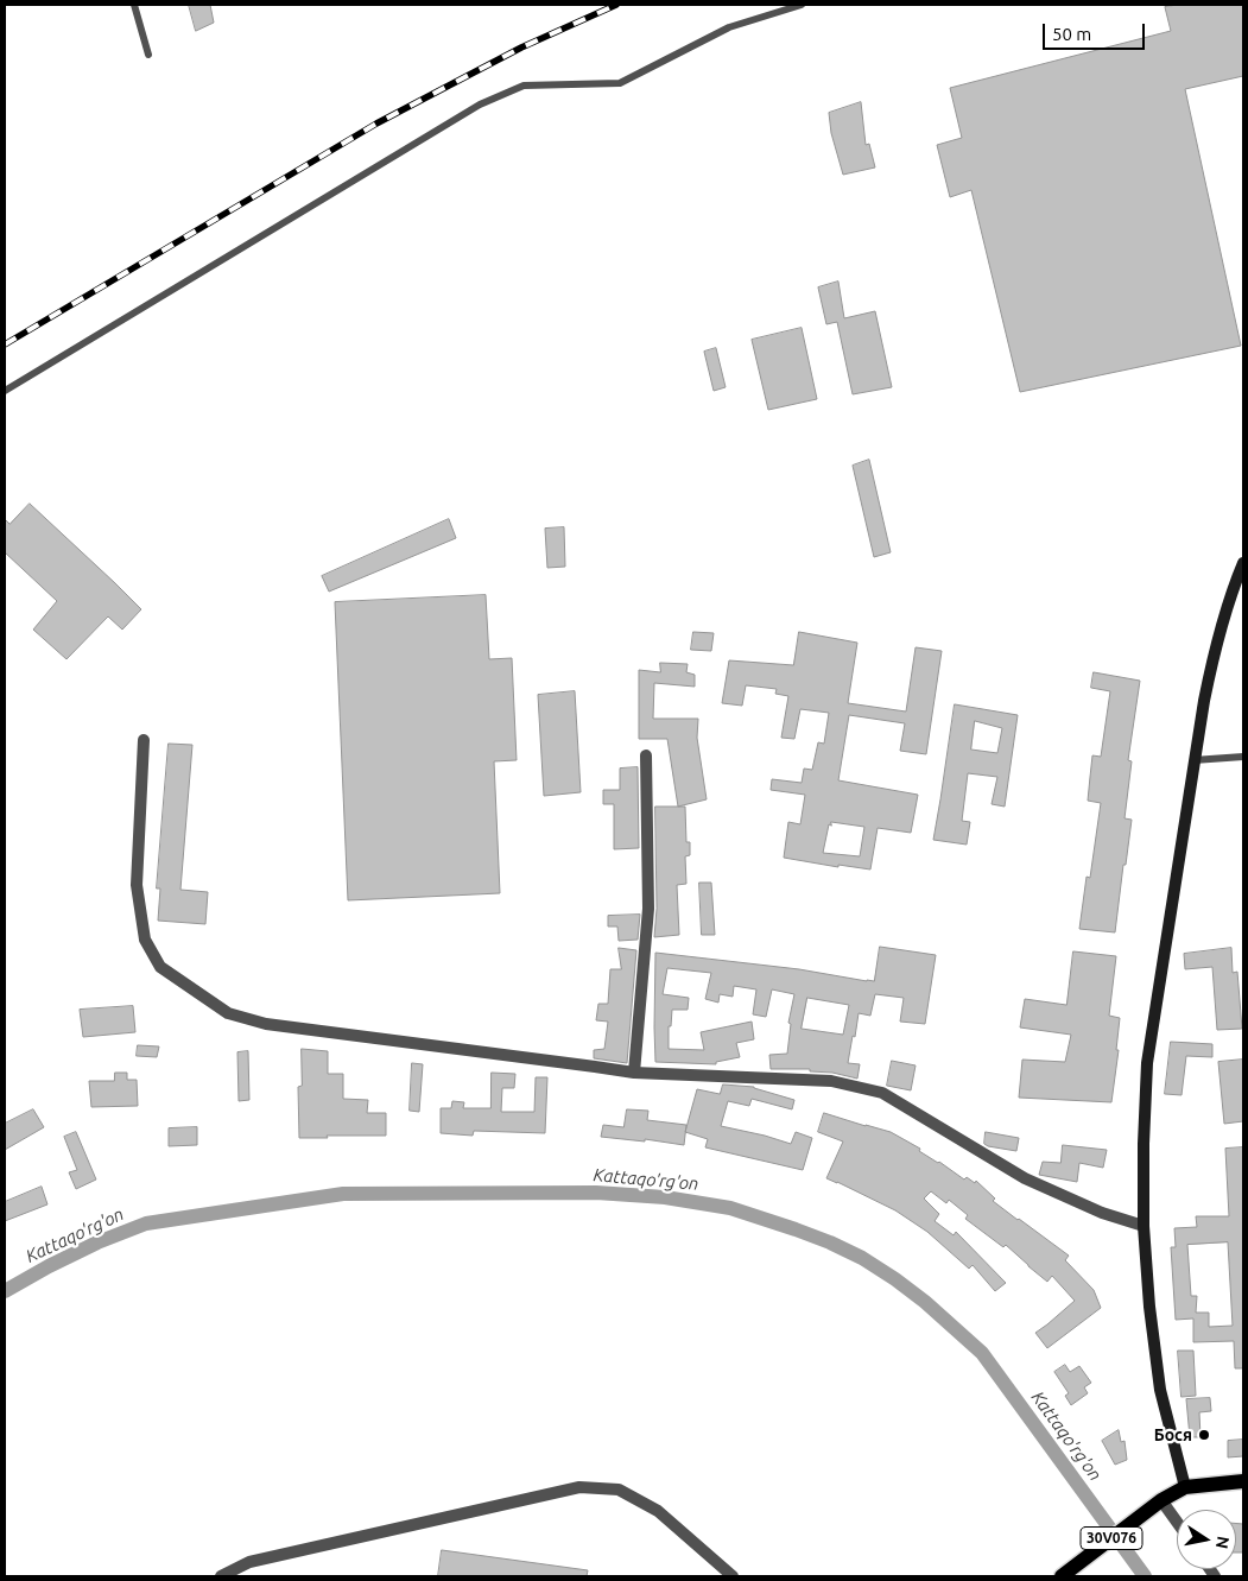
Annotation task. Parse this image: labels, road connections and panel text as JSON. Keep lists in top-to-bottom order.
{
  "streets": {
    "main road": ["30V076"]
  },
  "water": ["Kattaqo'rg'on"],
  "places": ["Бося"],
  "scale_bar": "50 m",
  "north": "right"
}
